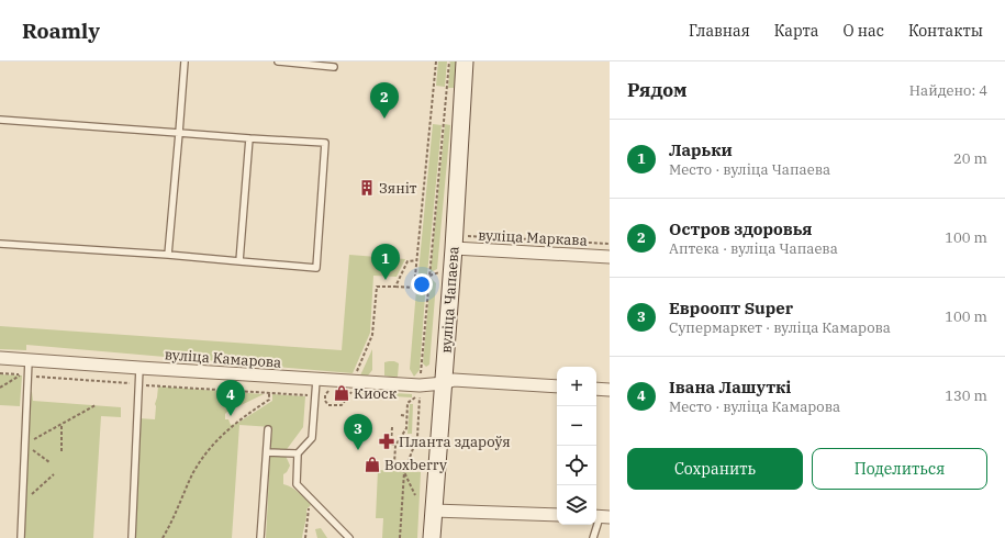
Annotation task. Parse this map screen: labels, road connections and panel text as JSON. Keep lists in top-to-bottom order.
{
  "streets": {
    "main road": ["вуліца Чапаева"],
    "street": ["вуліца Маркава", "вуліца Камарова"]
  },
  "crossings": [
    ["вуліца Маркава", "вуліца Чапаева"],
    ["вуліца Чапаева", "вуліца Камарова"]
  ],
  "places": {
    "building": ["Зяніт"],
    "shop": ["Киоск", "Boxberry"],
    "pharmacy": ["Планта здароўя"]
  },
  "page": {
    "header": "Roamly",
    "nav": [
      "Главная",
      "Карта",
      "О нас",
      "Контакты"
    ],
    "heading": ["Рядом", "Найдено: 4"],
    "pins": [
      "2",
      "1",
      "4",
      "3"
    ],
    "list": [
      {
        "mark": "1",
        "name": "Ларьки",
        "note": "Место · вуліца Чапаева",
        "value": "20 m"
      },
      {
        "mark": "2",
        "name": "Остров здоровья",
        "note": "Аптека · вуліца Чапаева",
        "value": "100 m"
      },
      {
        "mark": "3",
        "name": "Евроопт Super",
        "note": "Супермаркет · вуліца Камарова",
        "value": "100 m"
      },
      {
        "mark": "4",
        "name": "Івана Лашуткі",
        "note": "Место · вуліца Камарова",
        "value": "130 m"
      }
    ],
    "map_buttons": ["+", "−"],
    "buttons": ["Сохранить", "Поделиться"]
  }
}
